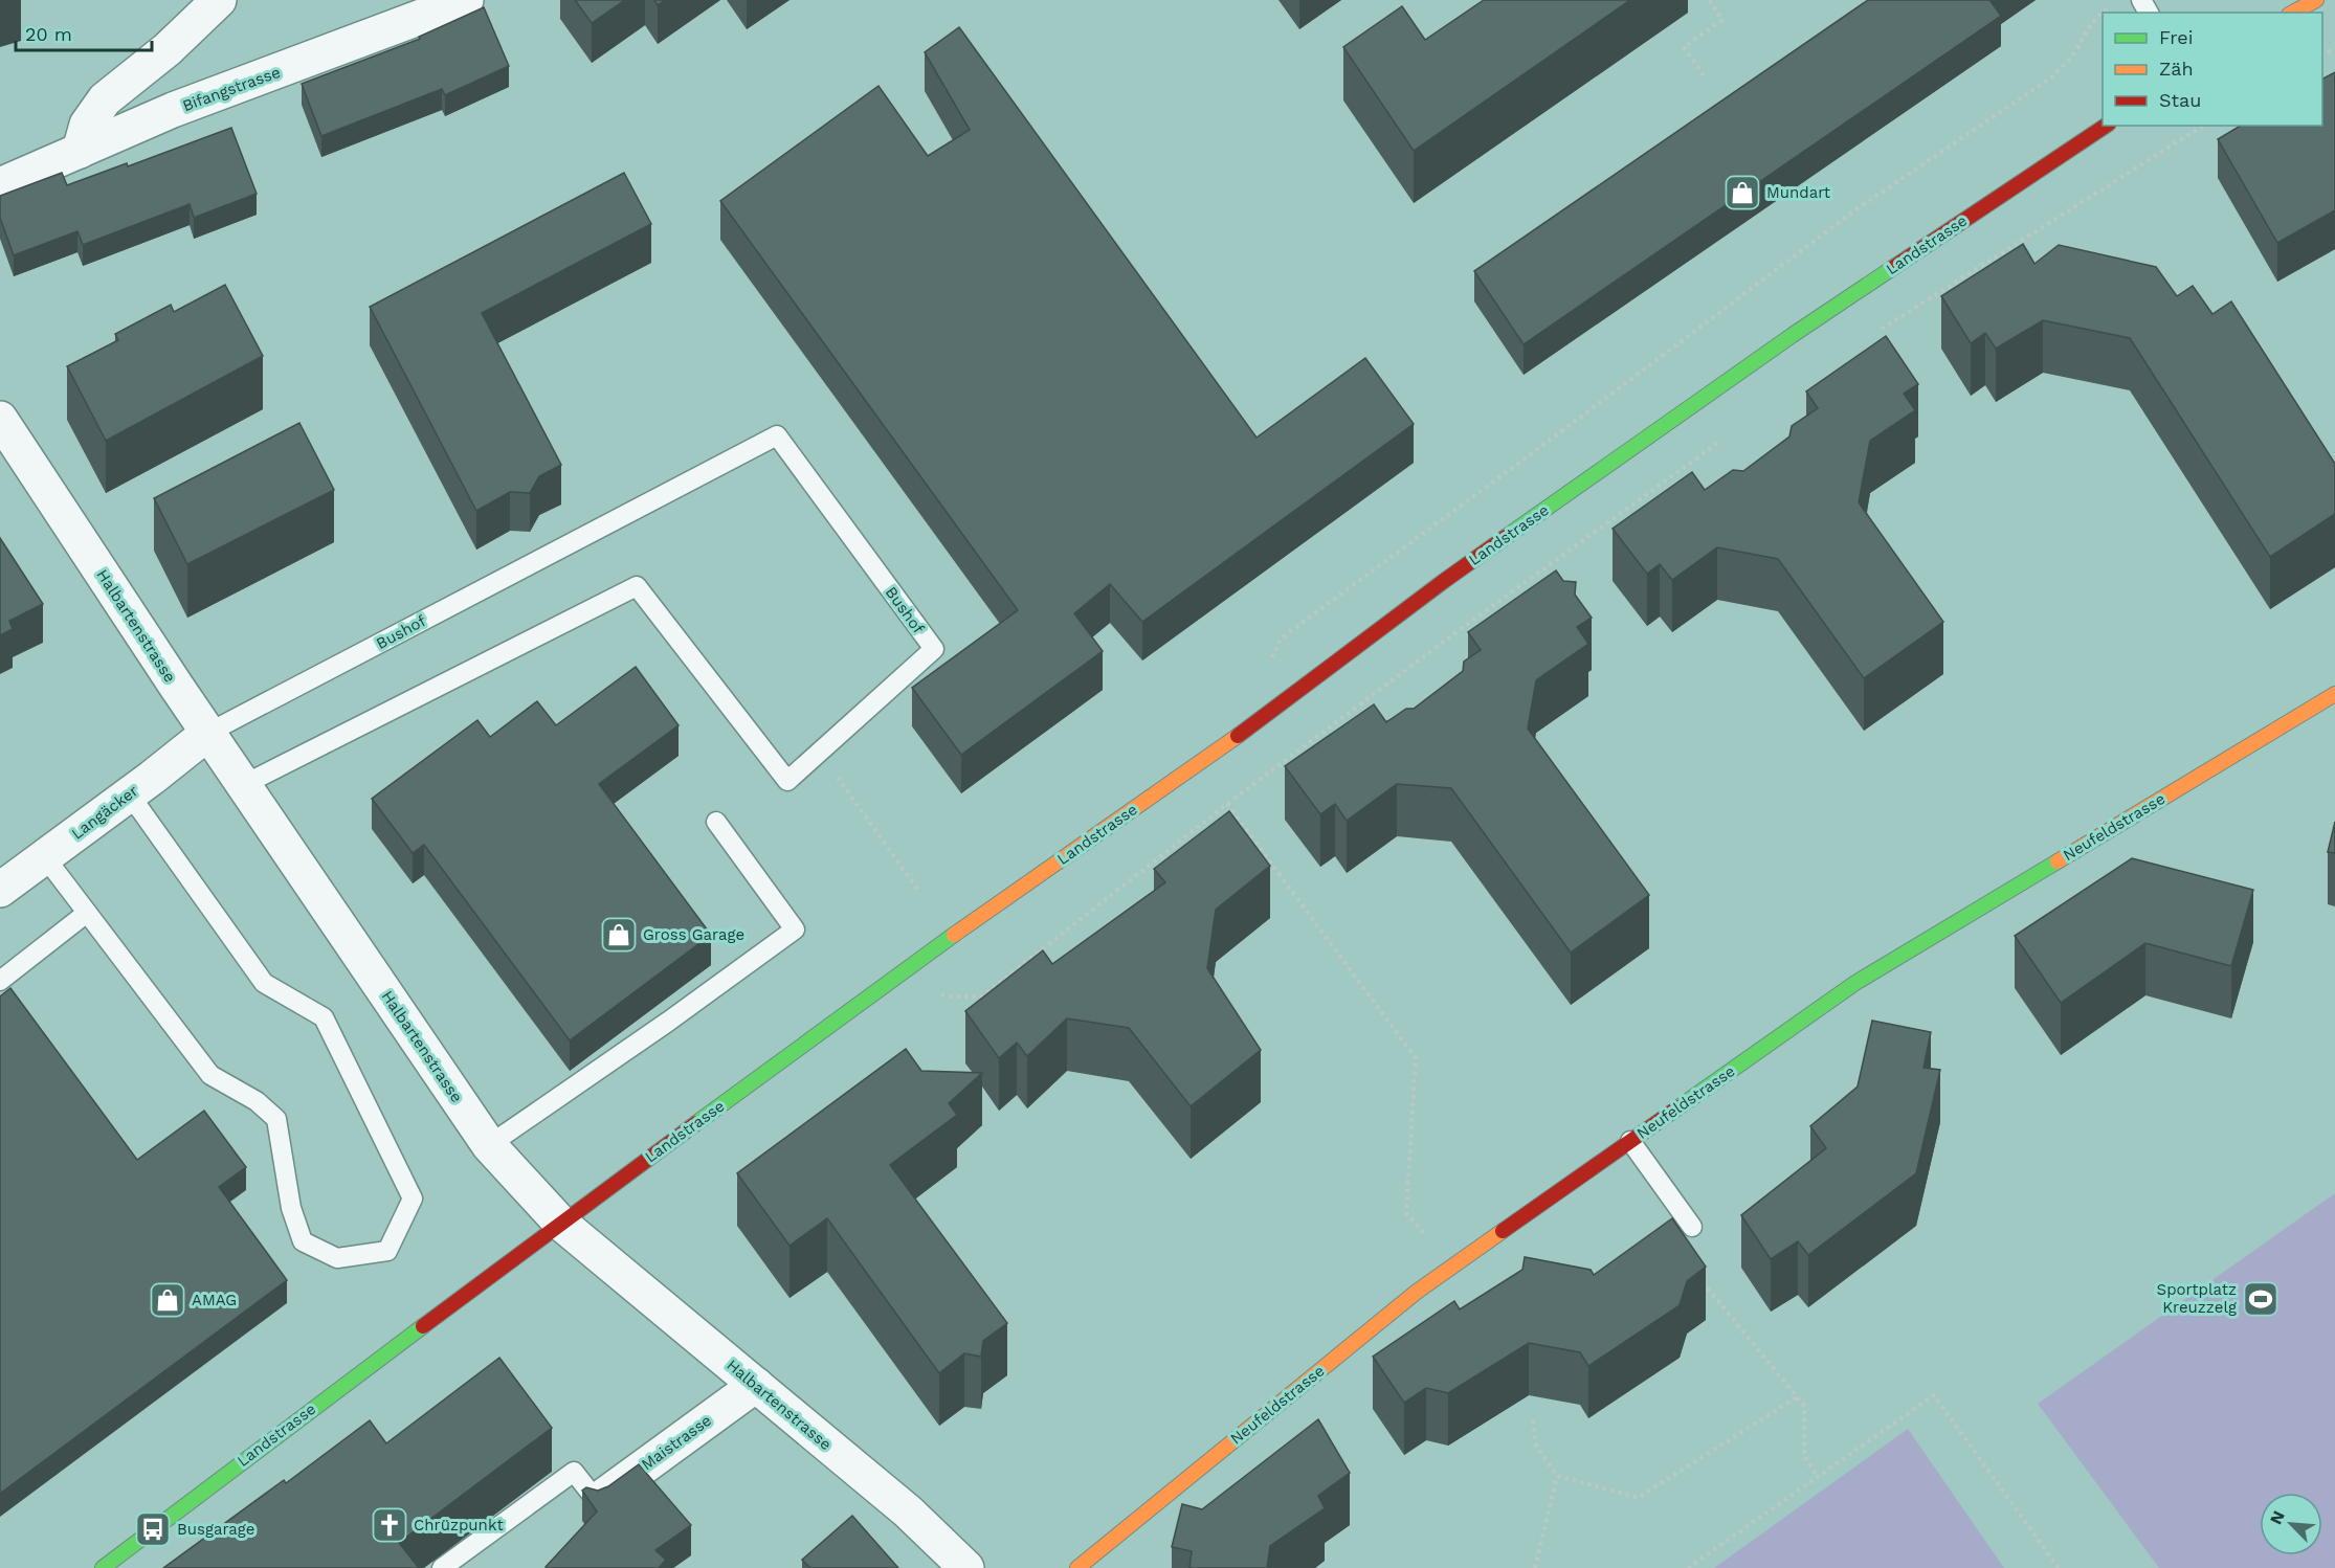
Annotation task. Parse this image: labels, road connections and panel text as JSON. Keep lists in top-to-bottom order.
{
  "streets": {
    "main road": ["Landstrasse", "Neufeldstrasse"],
    "street": [
      "Bifangstrasse",
      "Halbartenstrasse",
      "Langäcker",
      "Maistrasse"
    ],
    "lane": ["Bushof"]
  },
  "crossings": [
    ["Landstrasse", "Halbartenstrasse"],
    ["Bushof", "Halbartenstrasse"],
    ["Bushof", "Langäcker"],
    ["Halbartenstrasse", "Langäcker"],
    ["Halbartenstrasse", "Maistrasse"]
  ],
  "places": {
    "shop": ["Mundart", "Gross Garage", "AMAG"],
    "sports": ["Sportplatz Kreuzzelg"],
    "church": ["Chrüzpunkt"],
    "bus stop": ["Busgarage"]
  },
  "legend": ["Frei", "Zäh", "Stau"],
  "scale_bar": "20 m",
  "north": "top left"
}
